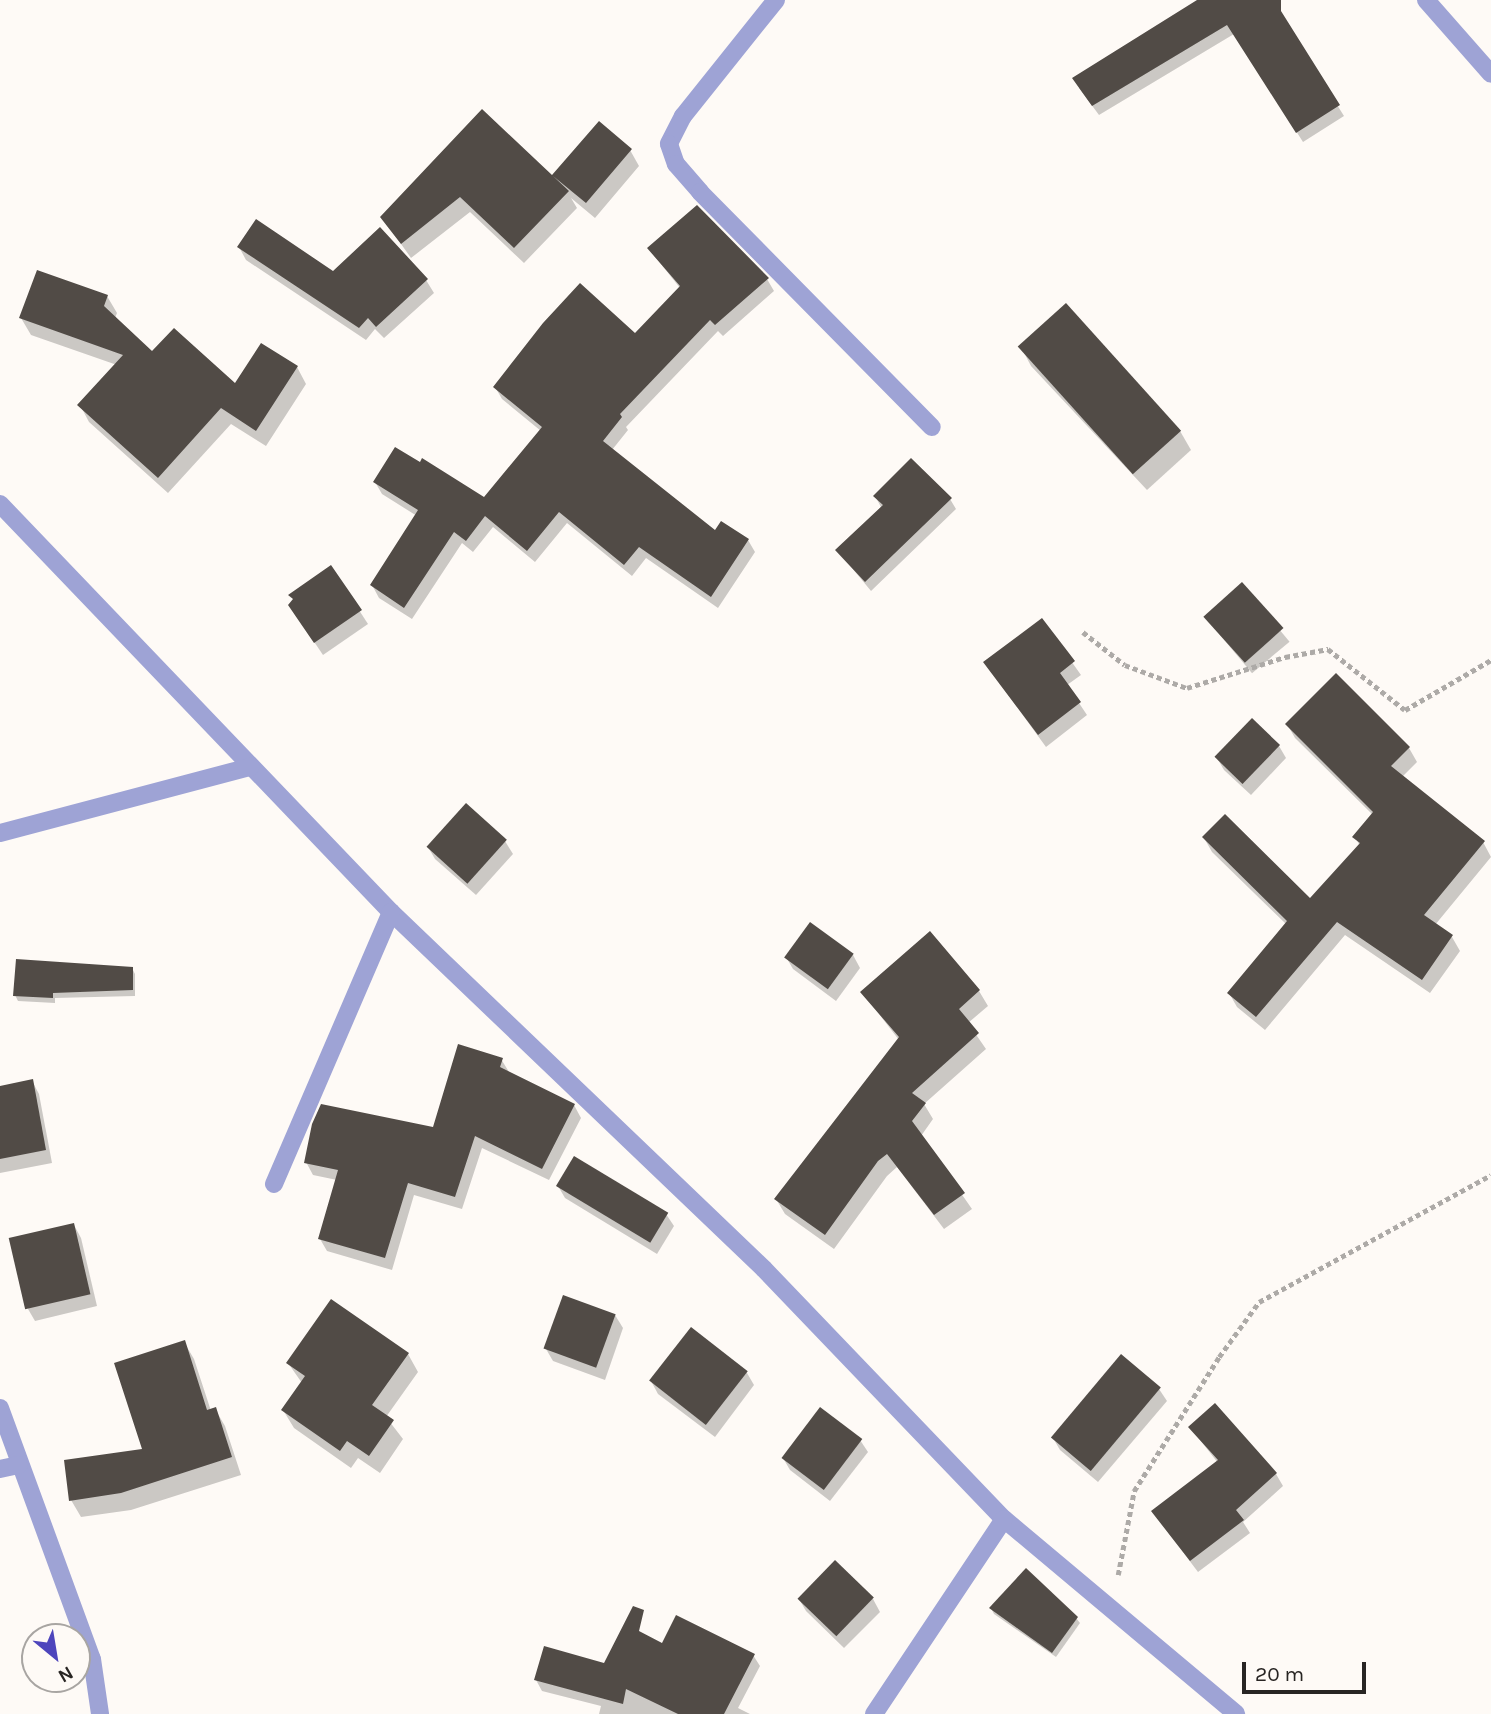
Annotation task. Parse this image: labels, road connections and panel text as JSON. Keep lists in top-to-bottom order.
{
  "scale_bar": "20 m",
  "north": "bottom right"
}
